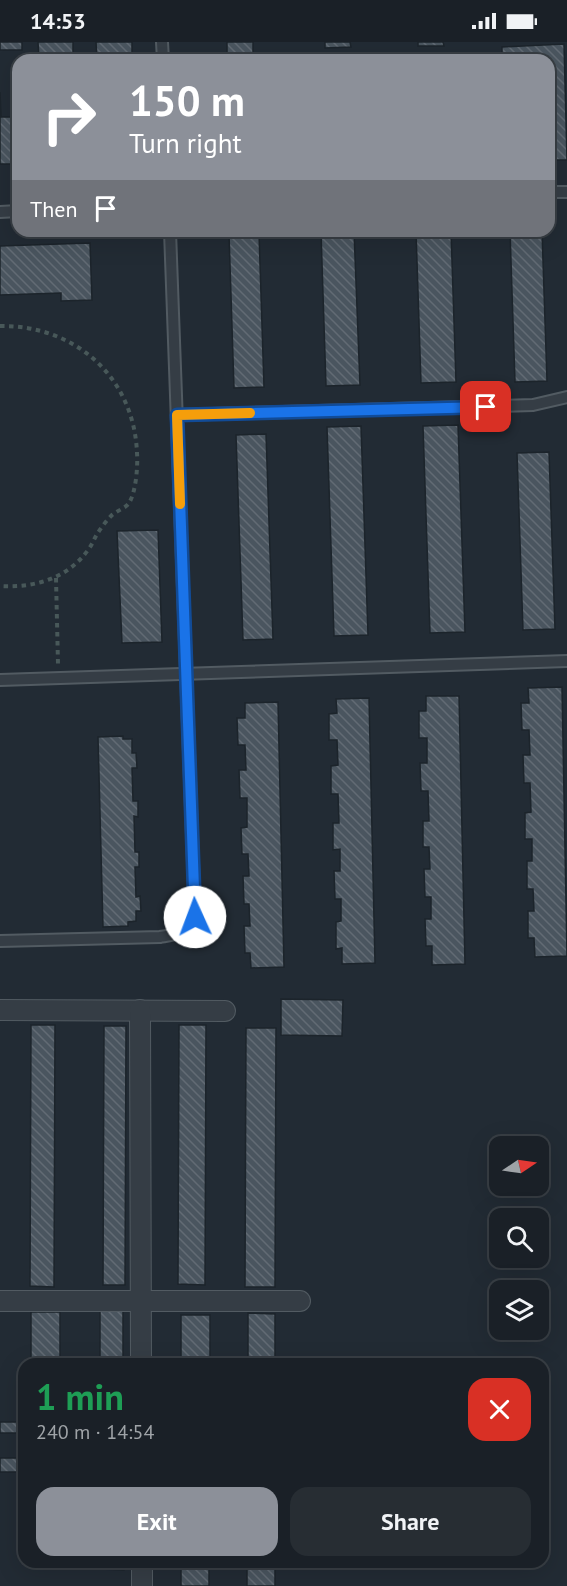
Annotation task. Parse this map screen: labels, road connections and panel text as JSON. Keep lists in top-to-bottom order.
{
  "north": "right",
  "page": {
    "status": "14:53",
    "turn": ["150 m", "Turn right"],
    "then": "Then",
    "heading": ["1 min", "240 m · 14:54"],
    "buttons": ["Exit", "Share"]
  }
}
